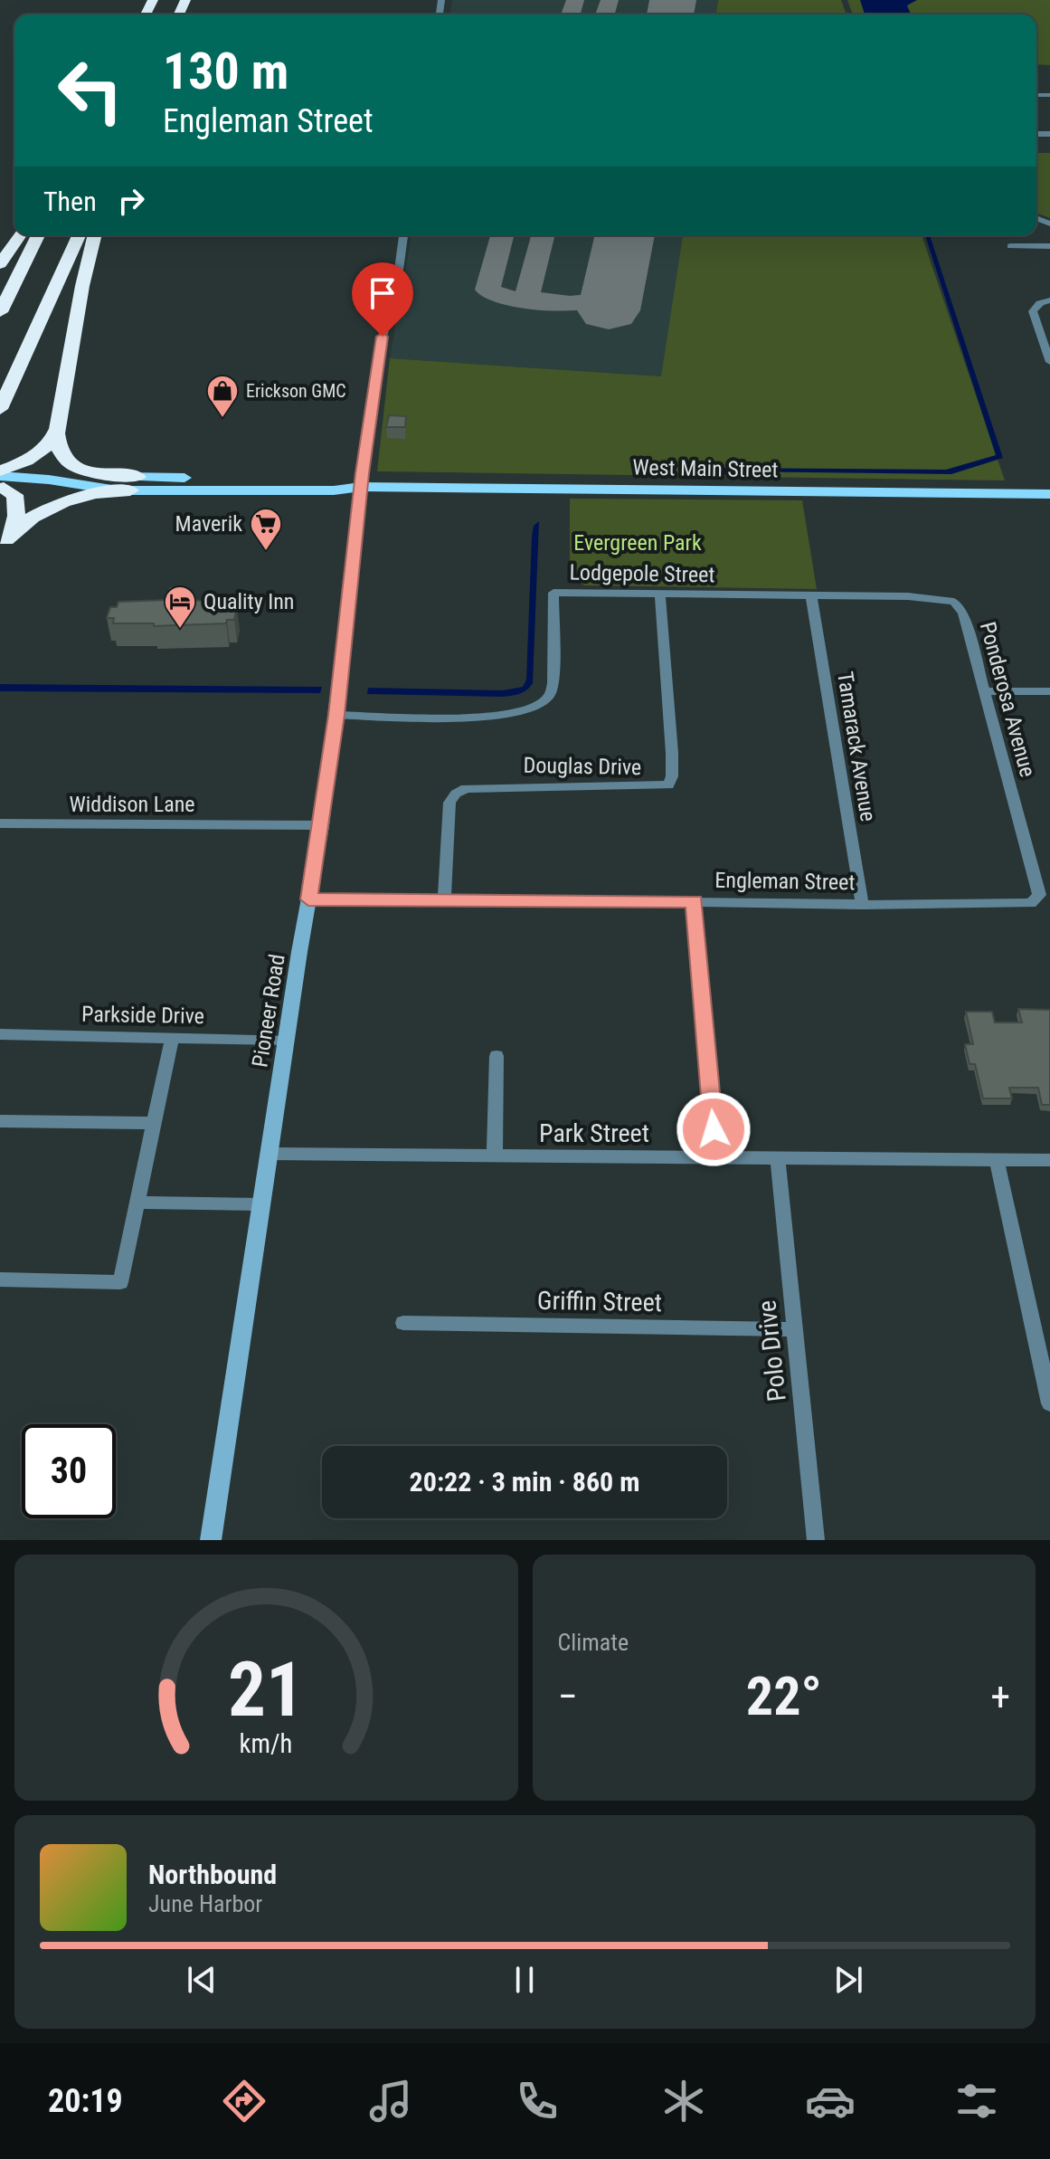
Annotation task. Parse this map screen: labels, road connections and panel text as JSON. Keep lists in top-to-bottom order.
{
  "streets": {
    "main road": ["West Main Street"],
    "street": [
      "Lodgepole Street",
      "Ponderosa Avenue",
      "Tamarack Avenue",
      "Douglas Drive",
      "Widdison Lane",
      "Engleman Street",
      "Pioneer Road",
      "Parkside Drive",
      "Park Street",
      "Griffin Street",
      "Polo Drive"
    ]
  },
  "crossings": [
    ["West Main Street", "Pioneer Road"],
    ["Lodgepole Street", "Ponderosa Avenue"],
    ["Lodgepole Street", "Tamarack Avenue"],
    ["Lodgepole Street", "Douglas Drive"],
    ["Lodgepole Street", "Pioneer Road"],
    ["Ponderosa Avenue", "Engleman Street"],
    ["Tamarack Avenue", "Engleman Street"],
    ["Douglas Drive", "Engleman Street"],
    ["Widdison Lane", "Pioneer Road"],
    ["Engleman Street", "Pioneer Road"],
    ["Pioneer Road", "Parkside Drive"],
    ["Pioneer Road", "Park Street"],
    ["Park Street", "Polo Drive"],
    ["Griffin Street", "Polo Drive"]
  ],
  "parks": ["Evergreen Park"],
  "places": {
    "shop": ["Erickson GMC"],
    "supermarket": ["Maverik"],
    "hotel": ["Quality Inn"]
  },
  "page": {
    "turn": ["130 m", "Engleman Street"],
    "then": "Then",
    "limit": "30",
    "trip": "20:22 · 3 min · 860 m",
    "tile": "Climate",
    "heat": ["−", "22°", "+"],
    "song": ["Northbound", "June Harbor"],
    "tabs": "20:19",
    "gauge": ["21", "km/h"]
  }
}
